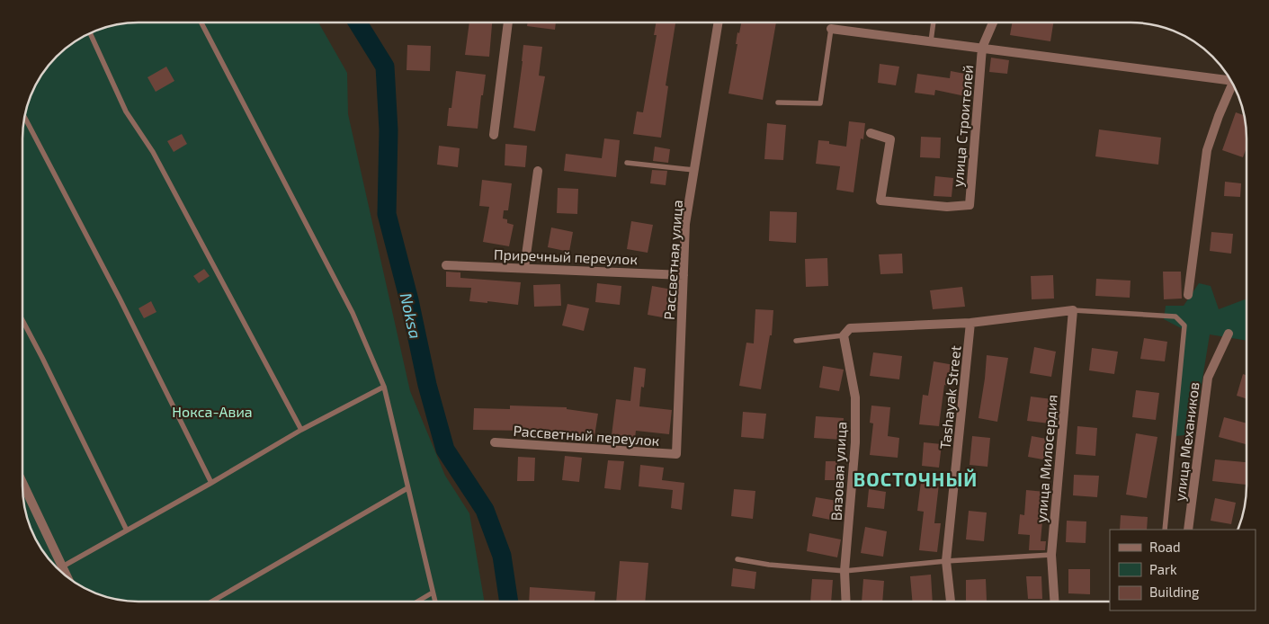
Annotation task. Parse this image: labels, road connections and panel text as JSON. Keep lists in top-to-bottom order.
{
  "streets": {
    "street": [
      "улица Строителей",
      "Приречный переулок",
      "Рассветная улица",
      "Tashayak Street",
      "Рассветный переулок",
      "улица Механиков",
      "улица Милосердия",
      "Вязовая улица"
    ]
  },
  "crossings": [
    ["Приречный переулок", "Рассветная улица"],
    ["Рассветная улица", "Рассветный переулок"]
  ],
  "districts": ["ВОСТОЧНЫЙ"],
  "water": ["Noksa"],
  "parks": ["Нокса-Авиа"],
  "legend": ["Road", "Park", "Building"]
}
